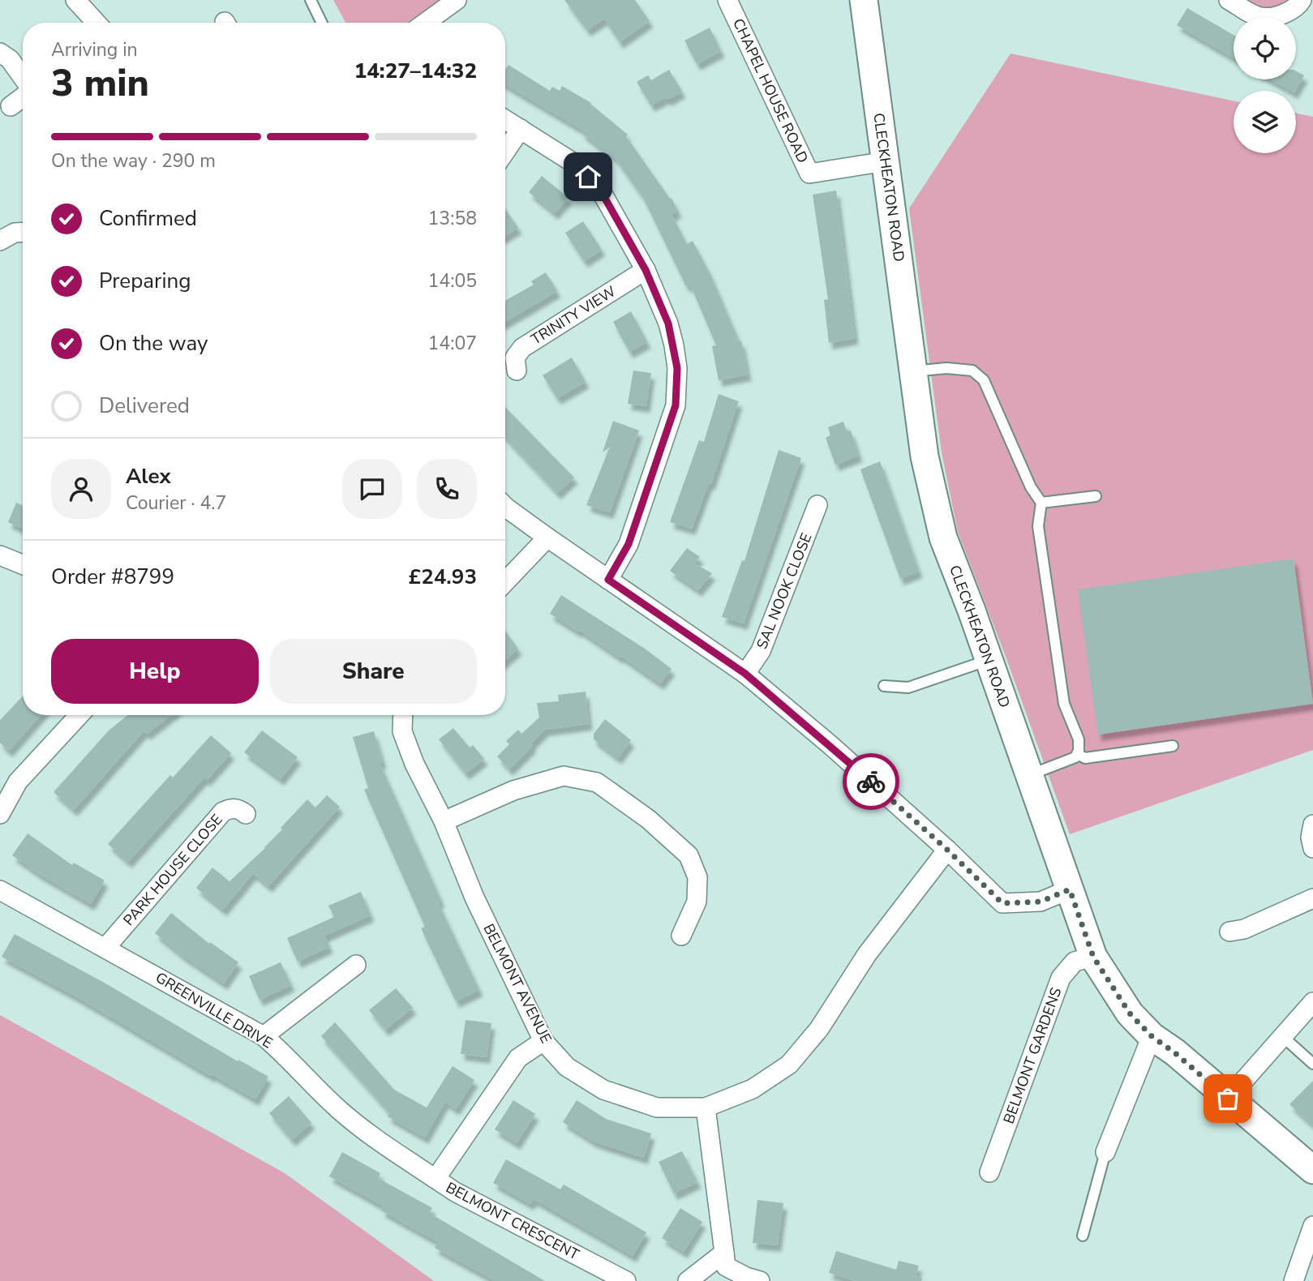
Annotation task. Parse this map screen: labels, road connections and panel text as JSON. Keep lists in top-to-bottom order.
{
  "streets": {
    "street": [
      "CHAPEL HOUSE ROAD",
      "CLECKHEATON ROAD",
      "TRINITY VIEW",
      "SAL NOOK CLOSE",
      "PARK HOUSE CLOSE",
      "BELMONT AVENUE",
      "GREENVILLE DRIVE",
      "BELMONT GARDENS",
      "BELMONT CRESCENT"
    ]
  },
  "crossings": [
    ["CHAPEL HOUSE ROAD", "CLECKHEATON ROAD"],
    ["CLECKHEATON ROAD", "BELMONT GARDENS"],
    ["PARK HOUSE CLOSE", "GREENVILLE DRIVE"],
    ["BELMONT AVENUE", "BELMONT CRESCENT"],
    ["GREENVILLE DRIVE", "BELMONT CRESCENT"]
  ],
  "page": {
    "heading": ["3 min", "Arriving in", "14:27–14:32"],
    "panel": [
      "Alex",
      "Courier · 4.7",
      "Order #8799",
      "£24.93"
    ],
    "bar": "On the way · 290 m",
    "list": [
      ["Confirmed", "13:58"],
      ["Preparing", "14:05"],
      ["On the way", "14:07"],
      "Delivered"
    ],
    "buttons": ["Help", "Share"]
  }
}
